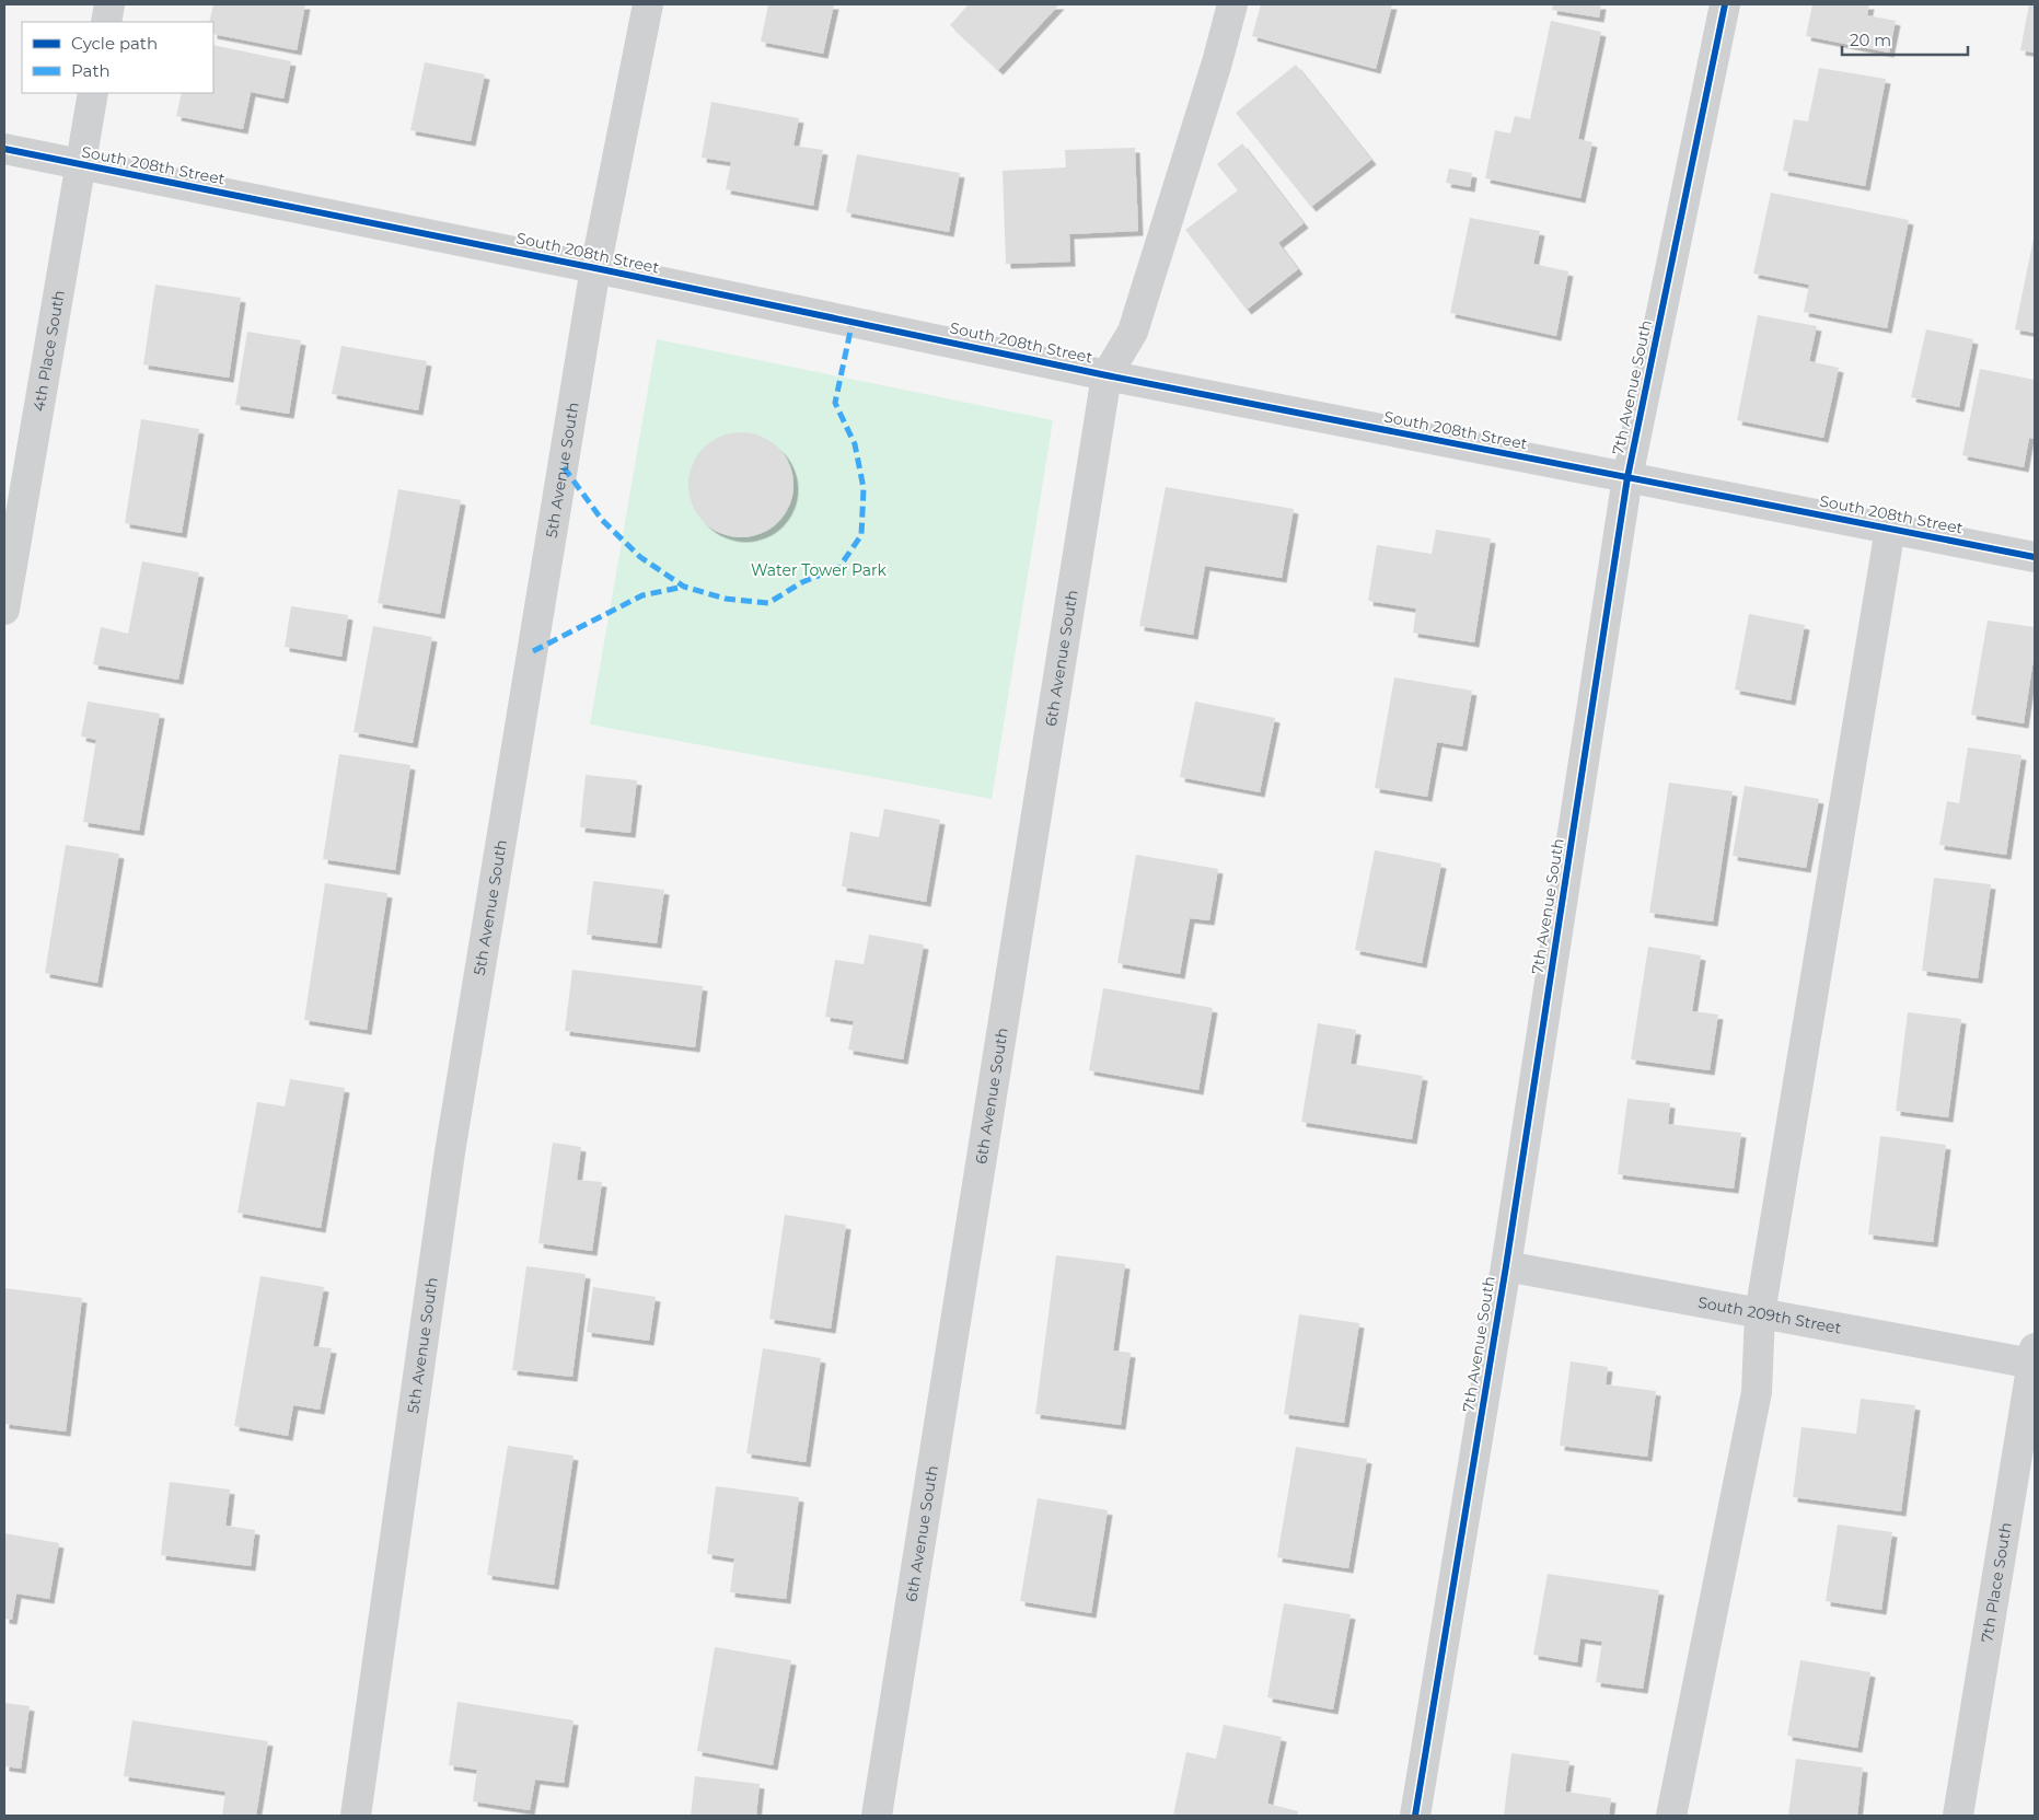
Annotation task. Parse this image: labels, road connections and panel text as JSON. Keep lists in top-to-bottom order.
{
  "streets": {
    "street": [
      "South 208th Street",
      "4th Place South",
      "7th Avenue South",
      "5th Avenue South",
      "6th Avenue South",
      "South 209th Street",
      "7th Place South"
    ]
  },
  "crossings": [
    ["South 208th Street", "4th Place South"],
    ["South 208th Street", "7th Avenue South"],
    ["South 208th Street", "5th Avenue South"],
    ["South 208th Street", "6th Avenue South"],
    ["7th Avenue South", "South 209th Street"],
    ["South 209th Street", "7th Place South"]
  ],
  "parks": ["Water Tower Park"],
  "legend": ["Cycle path", "Path"],
  "scale_bar": "20 m"
}
